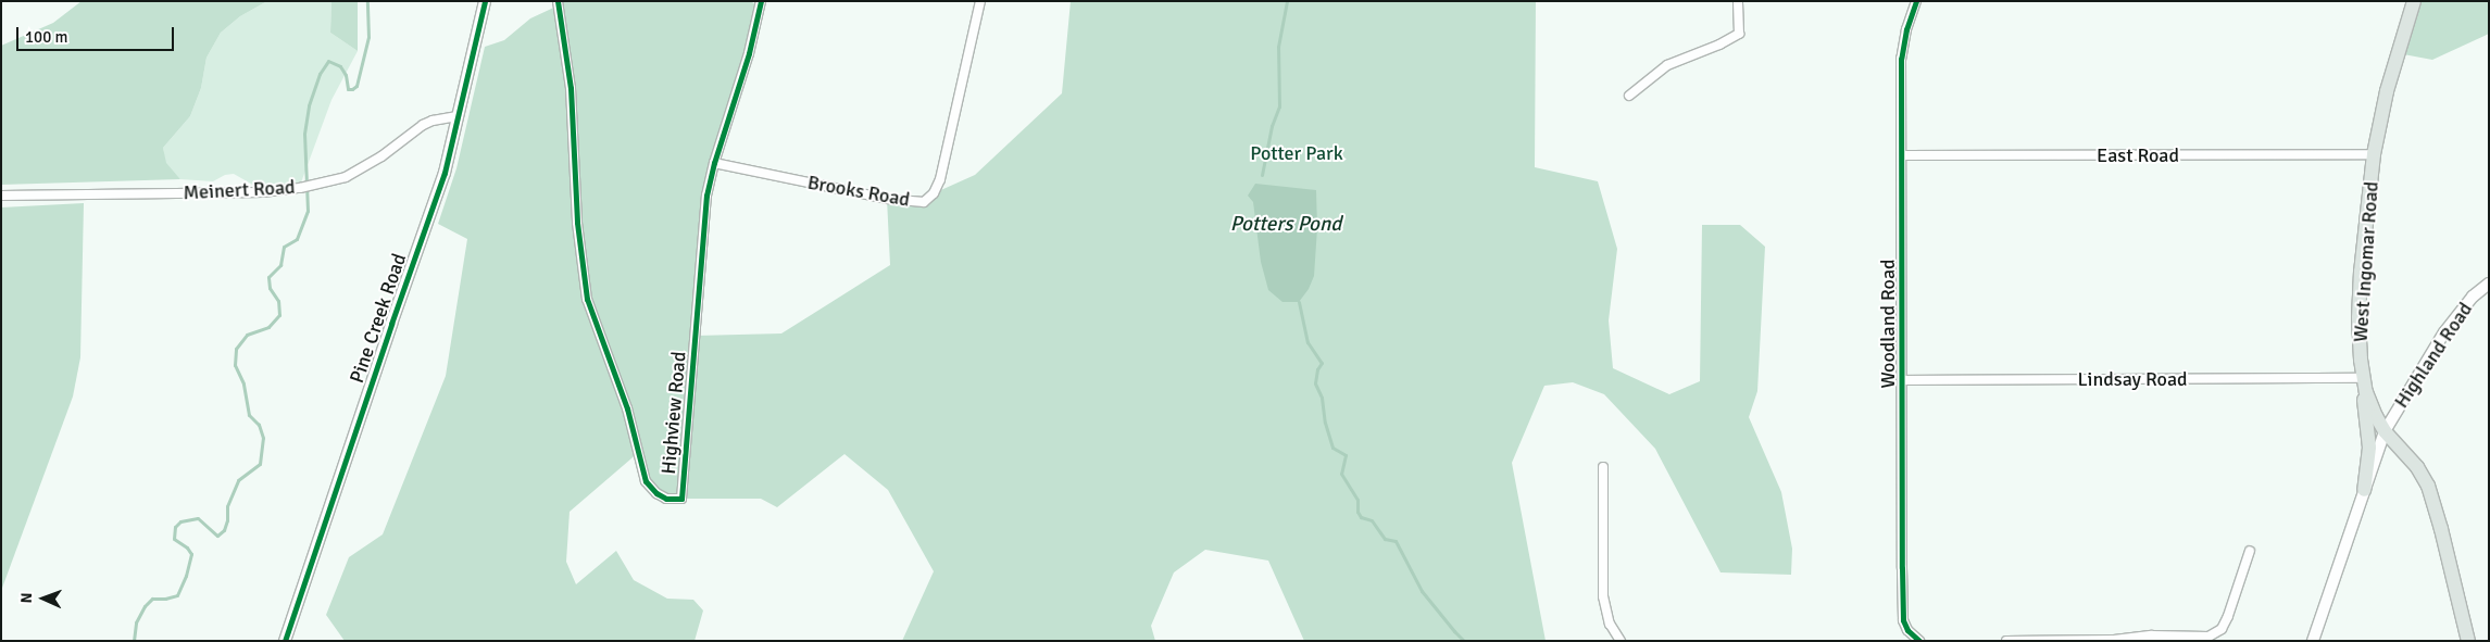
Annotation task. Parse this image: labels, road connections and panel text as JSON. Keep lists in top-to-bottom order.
{
  "streets": {
    "main road": ["West Ingomar Road"],
    "street": [
      "East Road",
      "Meinert Road",
      "Brooks Road",
      "Pine Creek Road",
      "Woodland Road",
      "Highland Road",
      "Lindsay Road",
      "Highview Road"
    ]
  },
  "crossings": [
    ["East Road", "West Ingomar Road"],
    ["East Road", "Woodland Road"],
    ["Meinert Road", "Pine Creek Road"],
    ["Brooks Road", "Highview Road"],
    ["West Ingomar Road", "Highland Road"],
    ["West Ingomar Road", "Lindsay Road"],
    ["Woodland Road", "Lindsay Road"]
  ],
  "water": ["Potters Pond"],
  "parks": ["Potter Park"],
  "scale_bar": "100 m",
  "north": "left"
}
